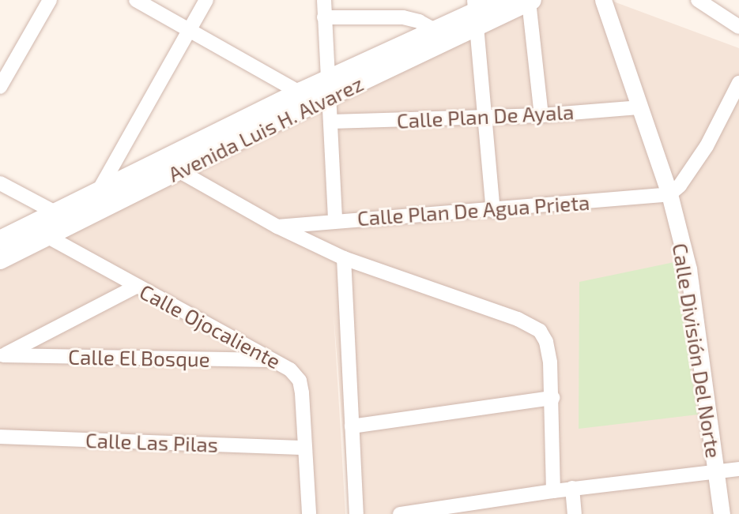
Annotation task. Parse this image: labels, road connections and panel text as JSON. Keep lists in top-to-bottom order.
{
  "streets": {
    "main road": ["Avenida Luis H. Alvarez"],
    "street": [
      "Calle Plan De Ayala",
      "Calle Plan De Agua Prieta",
      "Calle Ojocaliente",
      "Calle División Del Norte",
      "Calle El Bosque",
      "Calle Las Pilas"
    ]
  },
  "crossings": [
    ["Calle Plan De Ayala", "Calle División Del Norte"],
    ["Avenida Luis H. Alvarez", "Calle Ojocaliente"],
    ["Calle Plan De Agua Prieta", "Calle División Del Norte"],
    ["Calle Ojocaliente", "Calle El Bosque"],
    ["Calle Ojocaliente", "Calle Las Pilas"]
  ]
}
